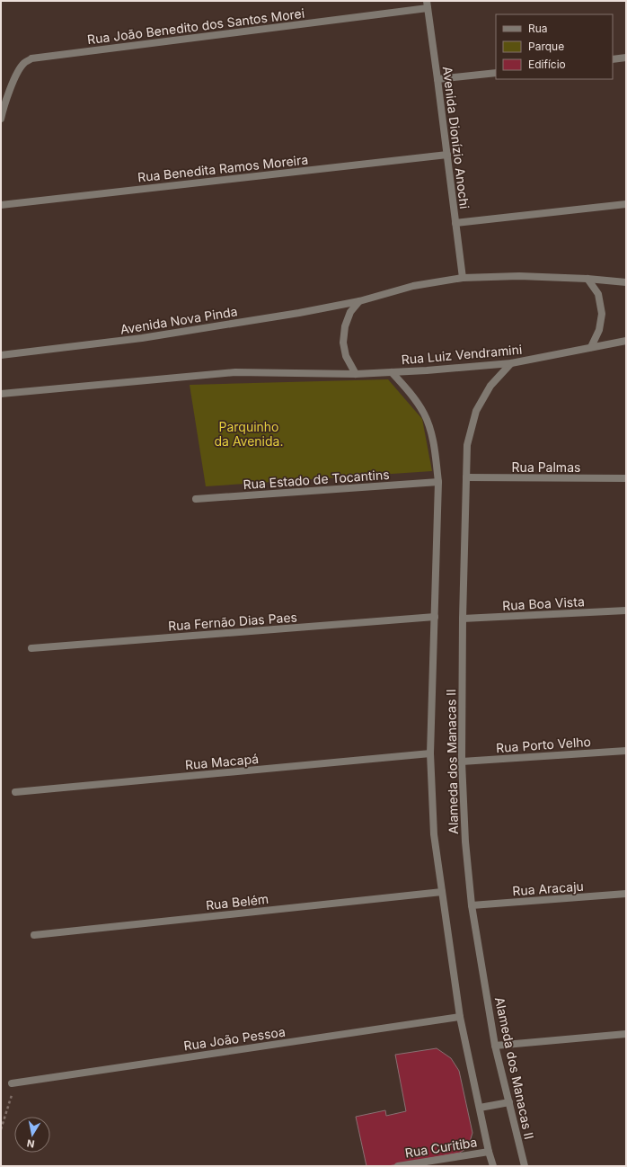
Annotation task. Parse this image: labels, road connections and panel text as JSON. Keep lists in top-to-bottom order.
{
  "streets": {
    "street": [
      "Rua João Benedito dos Santos Morei",
      "Avenida Dionízio Anochi",
      "Rua Benedita Ramos Moreira",
      "Avenida Nova Pinda",
      "Rua Luiz Vendramini",
      "Rua Palmas",
      "Rua Estado de Tocantins",
      "Rua Boa Vista",
      "Rua Fernão Dias Paes",
      "Rua Porto Velho",
      "Rua Macapá",
      "Alameda dos Manacas II",
      "Rua Aracaju",
      "Rua Belém",
      "Rua João Pessoa",
      "Rua Curitiba"
    ]
  },
  "crossings": [
    ["Rua João Benedito dos Santos Morei", "Avenida Dionízio Anochi"],
    ["Avenida Dionízio Anochi", "Rua Benedita Ramos Moreira"],
    ["Avenida Dionízio Anochi", "Avenida Nova Pinda"],
    ["Rua Luiz Vendramini", "Alameda dos Manacas II"],
    ["Rua Palmas", "Alameda dos Manacas II"],
    ["Rua Estado de Tocantins", "Alameda dos Manacas II"],
    ["Rua Boa Vista", "Alameda dos Manacas II"],
    ["Rua Fernão Dias Paes", "Alameda dos Manacas II"],
    ["Rua Porto Velho", "Alameda dos Manacas II"],
    ["Rua Macapá", "Alameda dos Manacas II"],
    ["Alameda dos Manacas II", "Rua Aracaju"],
    ["Alameda dos Manacas II", "Rua Belém"],
    ["Alameda dos Manacas II", "Rua João Pessoa"],
    ["Alameda dos Manacas II", "Rua Curitiba"]
  ],
  "parks": ["Parquinho da Avenida."],
  "legend": ["Rua", "Parque", "Edifício"],
  "north": "bottom"
}
